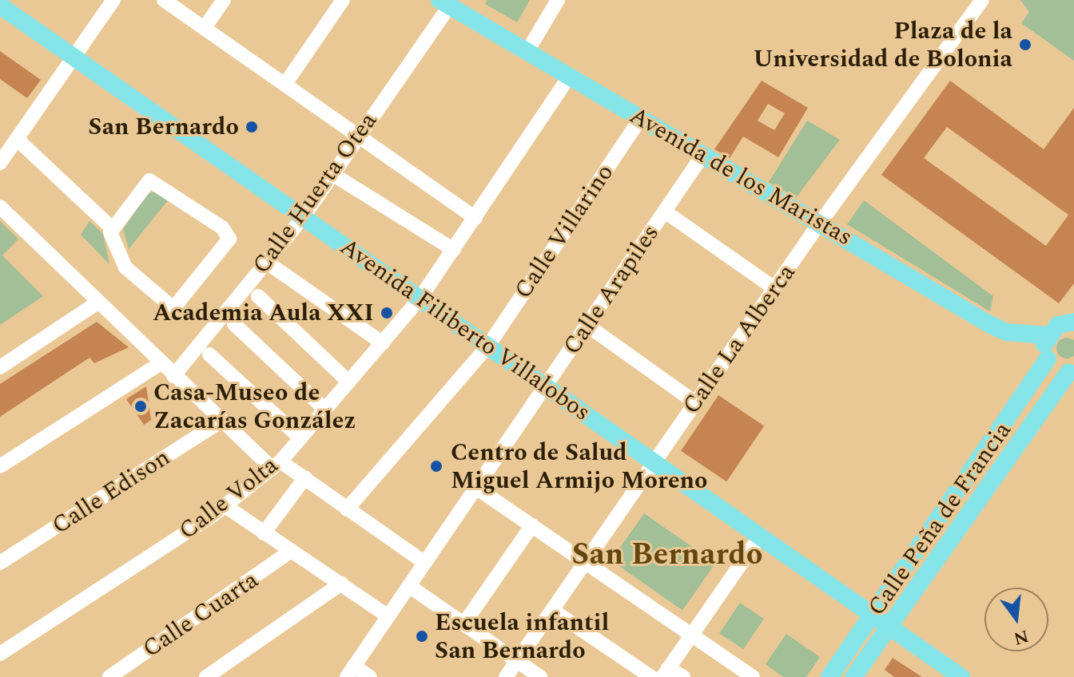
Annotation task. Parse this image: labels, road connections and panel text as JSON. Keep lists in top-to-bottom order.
{
  "streets": {
    "main road": ["Avenida de los Maristas", "Avenida Filiberto Villalobos", "Calle Peña de Francia"],
    "street": [
      "Calle Huerta Otea",
      "Calle Villarino",
      "Calle Arapiles",
      "Calle La Alberca",
      "Calle Edison",
      "Calle Volta",
      "Calle Cuarta"
    ]
  },
  "crossings": [
    ["Avenida de los Maristas", "Calle Huerta Otea"],
    ["Avenida de los Maristas", "Calle Villarino"],
    ["Avenida de los Maristas", "Calle Arapiles"],
    ["Avenida de los Maristas", "Calle La Alberca"],
    ["Avenida de los Maristas", "Calle Volta"],
    ["Calle Huerta Otea", "Avenida Filiberto Villalobos"],
    ["Calle Villarino", "Avenida Filiberto Villalobos"],
    ["Calle Arapiles", "Avenida Filiberto Villalobos"],
    ["Avenida Filiberto Villalobos", "Calle La Alberca"],
    ["Avenida Filiberto Villalobos", "Calle Volta"],
    ["Avenida Filiberto Villalobos", "Calle Peña de Francia"]
  ],
  "districts": ["San Bernardo"],
  "places": [
    "Plaza de la Universidad de Bolonia",
    "San Bernardo",
    "Academia Aula XXI",
    "Casa-Museo de Zacarías González",
    "Centro de Salud Miguel Armijo Moreno",
    "Escuela infantil San Bernardo"
  ],
  "north": "bottom"
}
